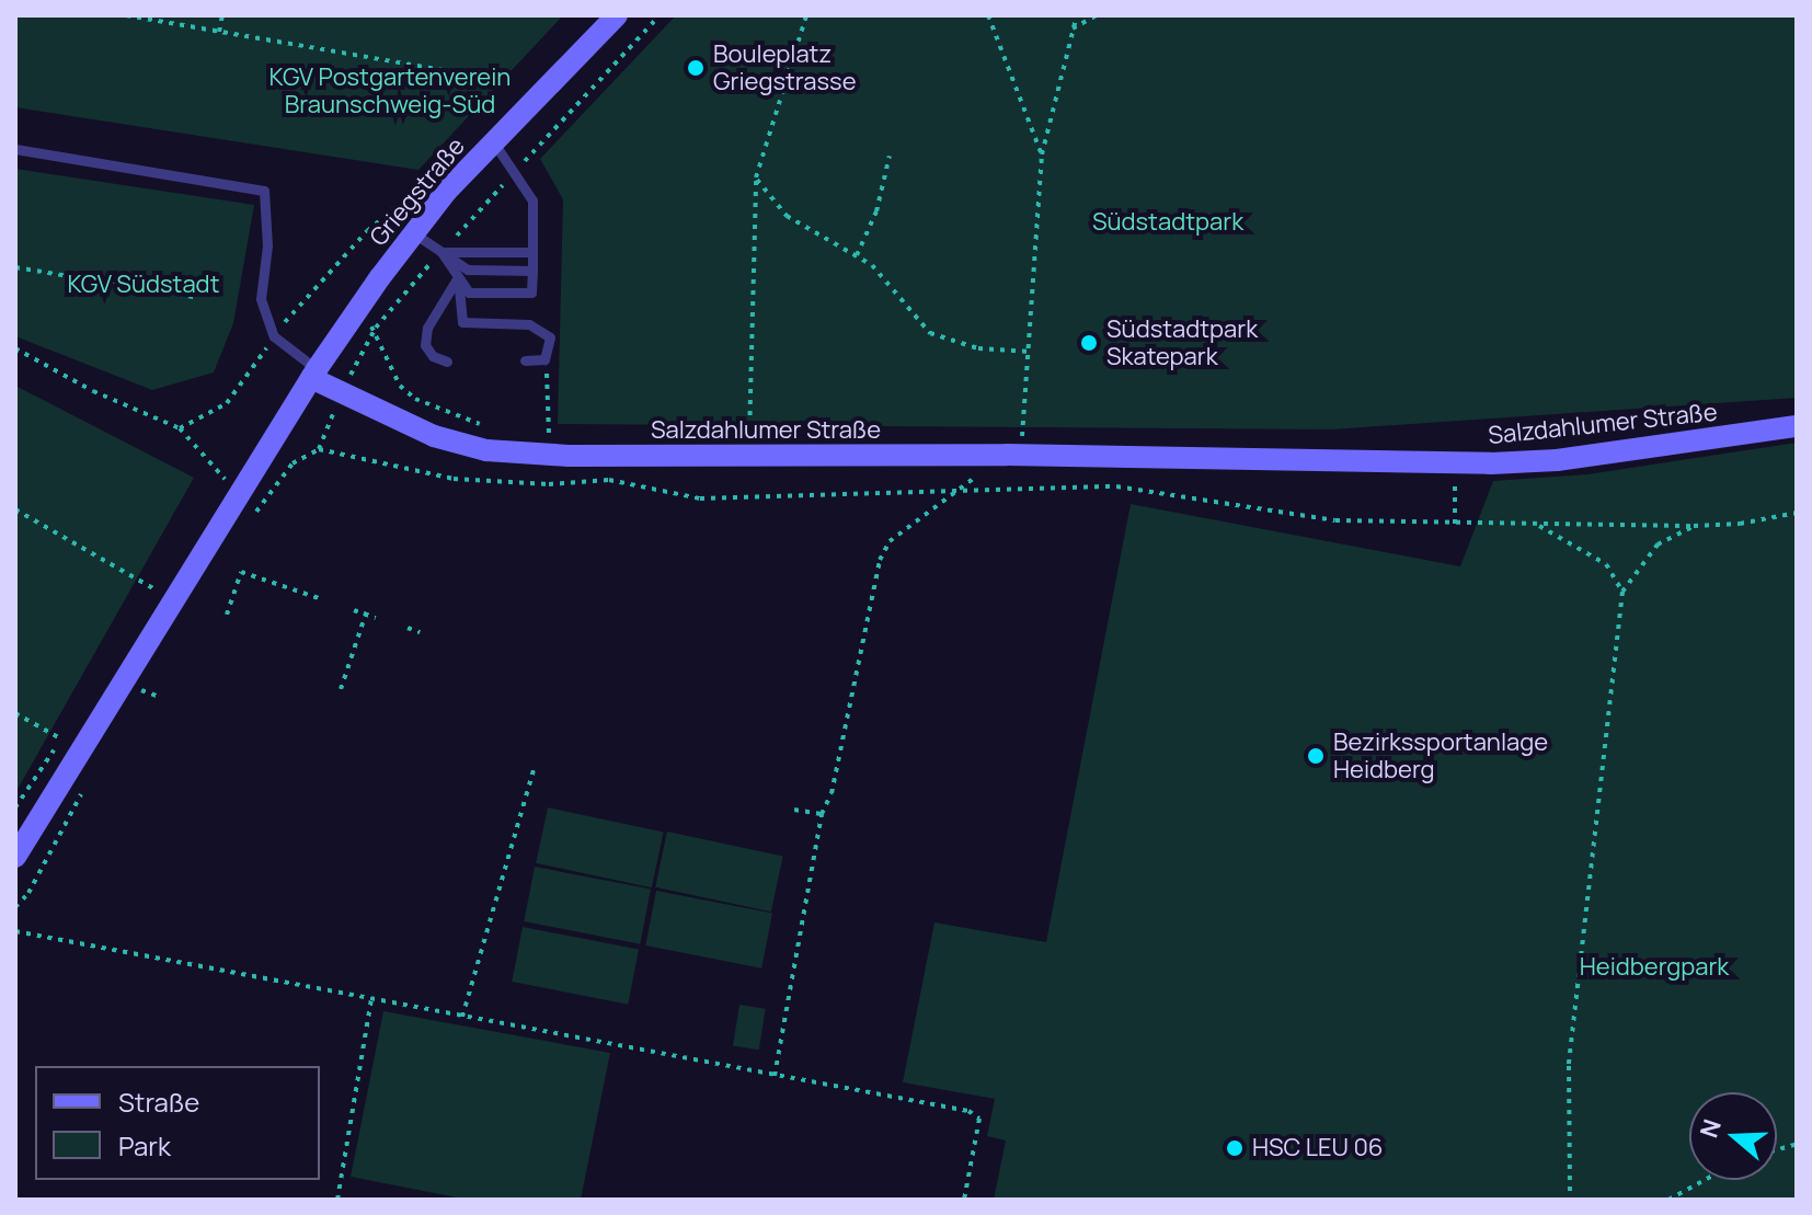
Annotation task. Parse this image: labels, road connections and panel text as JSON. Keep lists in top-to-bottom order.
{
  "streets": {
    "main road": ["Griegstraße", "Salzdahlumer Straße"]
  },
  "crossings": [
    ["Griegstraße", "Salzdahlumer Straße"]
  ],
  "parks": [
    "KGV Postgartenverein Braunschweig-Süd",
    "Südstadtpark",
    "KGV Südstadt",
    "Heidbergpark"
  ],
  "places": [
    "Bouleplatz Griegstrasse",
    "Südstadtpark Skatepark",
    "Bezirkssportanlage Heidberg",
    "HSC LEU 06"
  ],
  "legend": ["Straße", "Park"],
  "north": "left"
}
